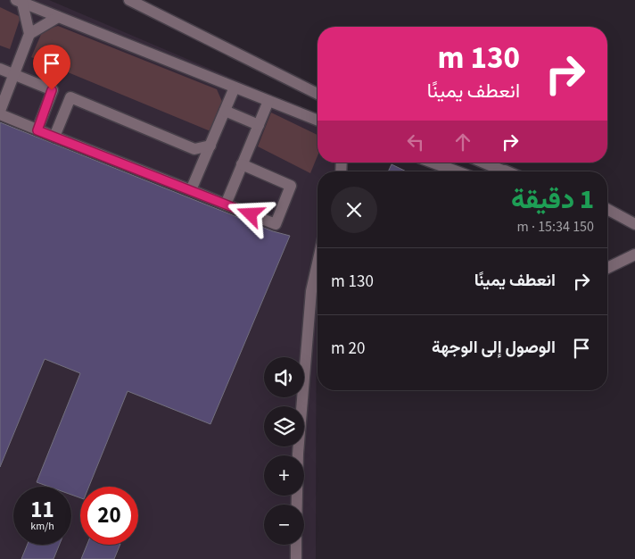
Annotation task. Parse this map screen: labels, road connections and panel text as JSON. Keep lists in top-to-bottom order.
{
  "page": {
    "turn": ["130 m", "انعطف يمينًا"],
    "heading": ["1 دقيقة", "150 m · 15:34"],
    "list": [
      {
        "name": "انعطف يمينًا",
        "value": "130 m"
      },
      {
        "name": "الوصول إلى الوجهة",
        "value": "20 m"
      }
    ],
    "map_buttons": ["+", "−"],
    "speed": "11 km/h",
    "limit": "20"
  }
}
